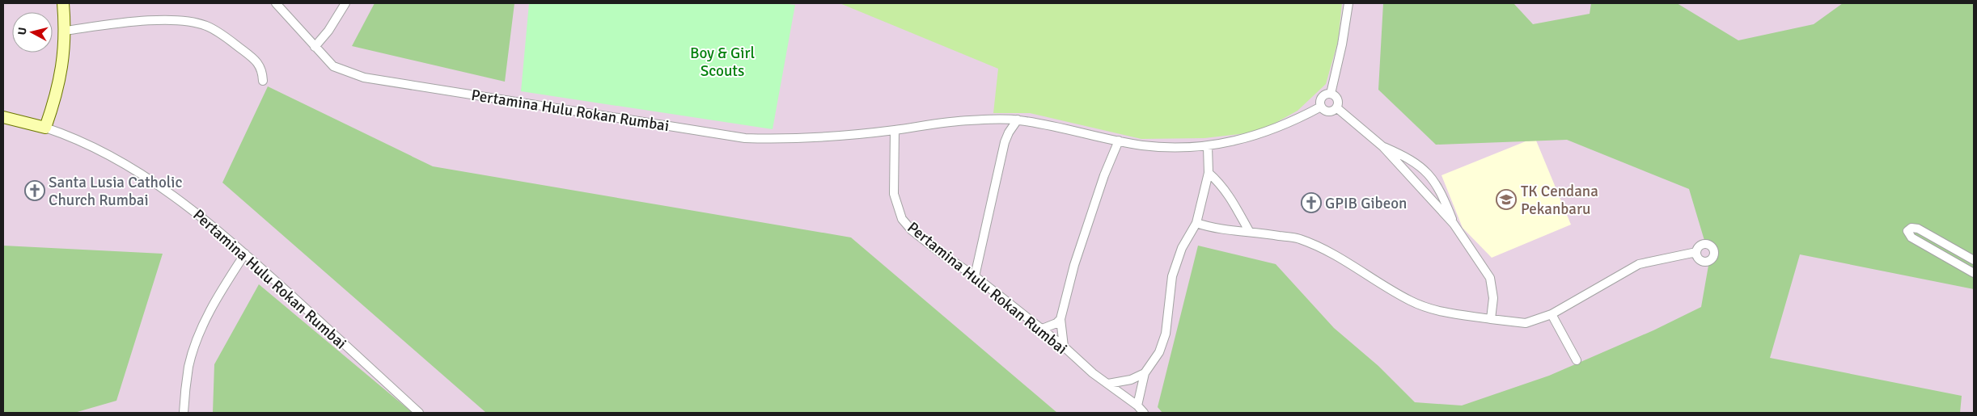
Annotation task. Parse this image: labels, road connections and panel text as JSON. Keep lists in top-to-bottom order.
{
  "streets": {
    "street": ["Pertamina Hulu Rokan Rumbai"]
  },
  "parks": ["Boy & Girl Scouts"],
  "places": {
    "church": ["Santa Lusia Catholic Church Rumbai", "GPIB Gibeon"],
    "school or university": ["TK Cendana Pekanbaru"]
  },
  "north": "left"
}
